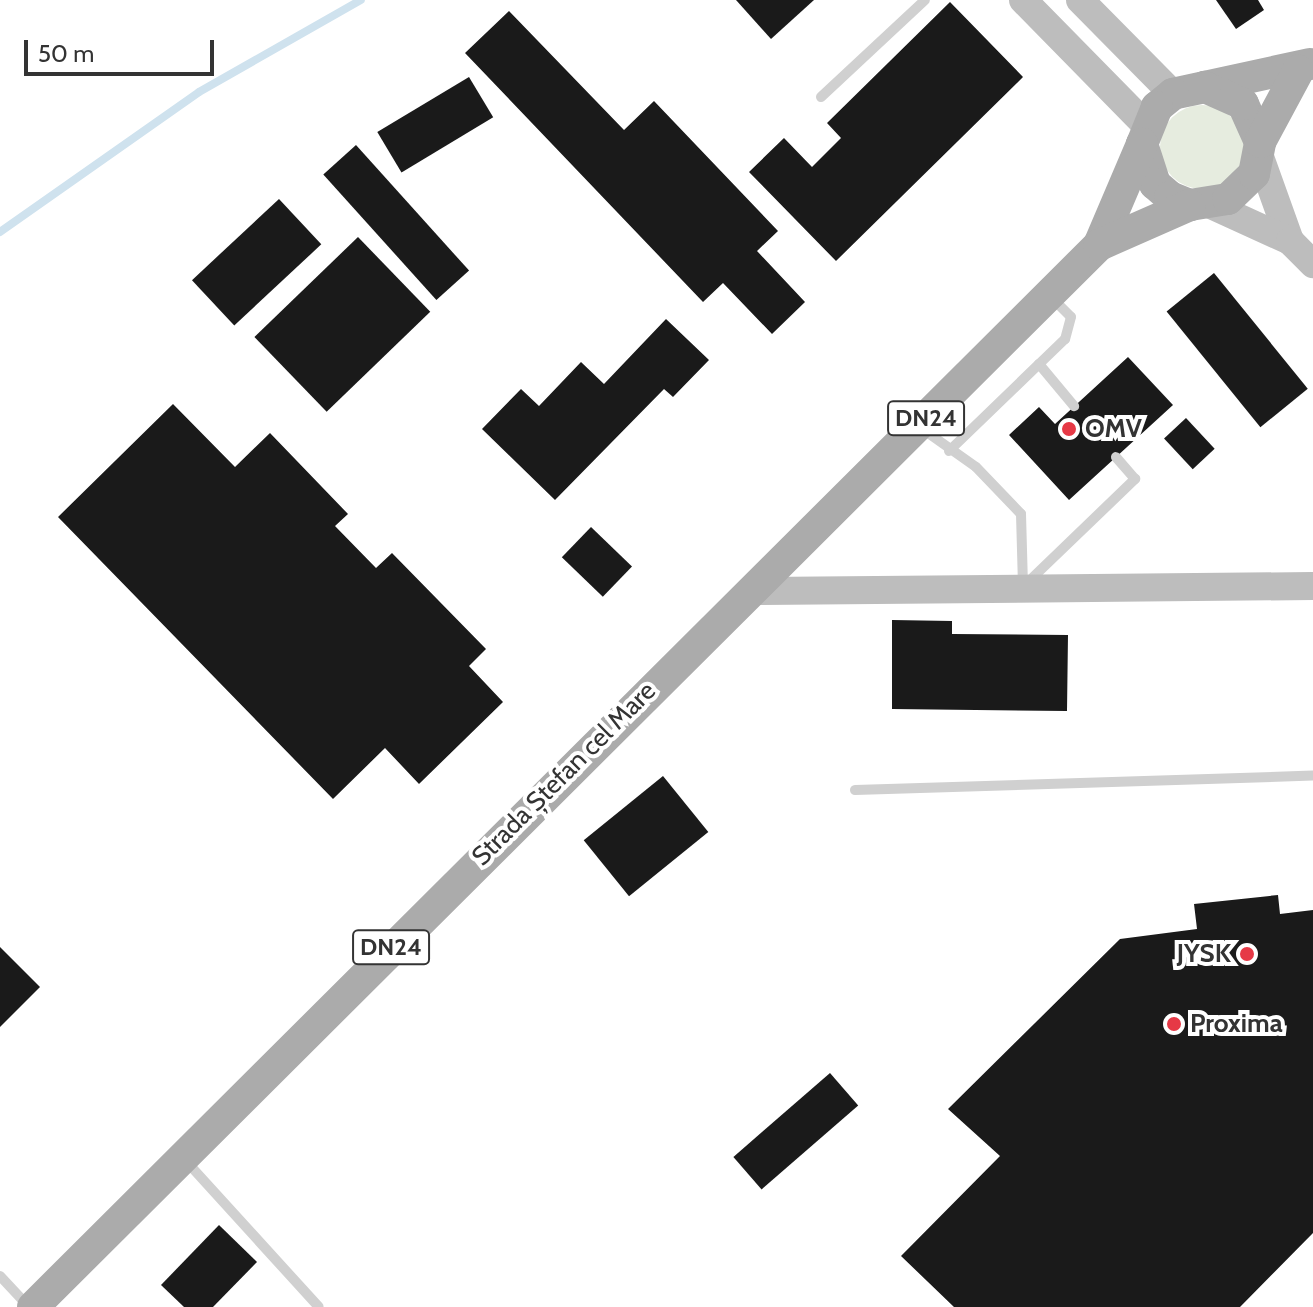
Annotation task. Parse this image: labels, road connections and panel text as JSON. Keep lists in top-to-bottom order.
{
  "streets": {
    "main road": ["DN24", "Strada Ștefan cel Mare"]
  },
  "places": ["OMV", "JYSK", "Proxima"],
  "scale_bar": "50 m"
}
